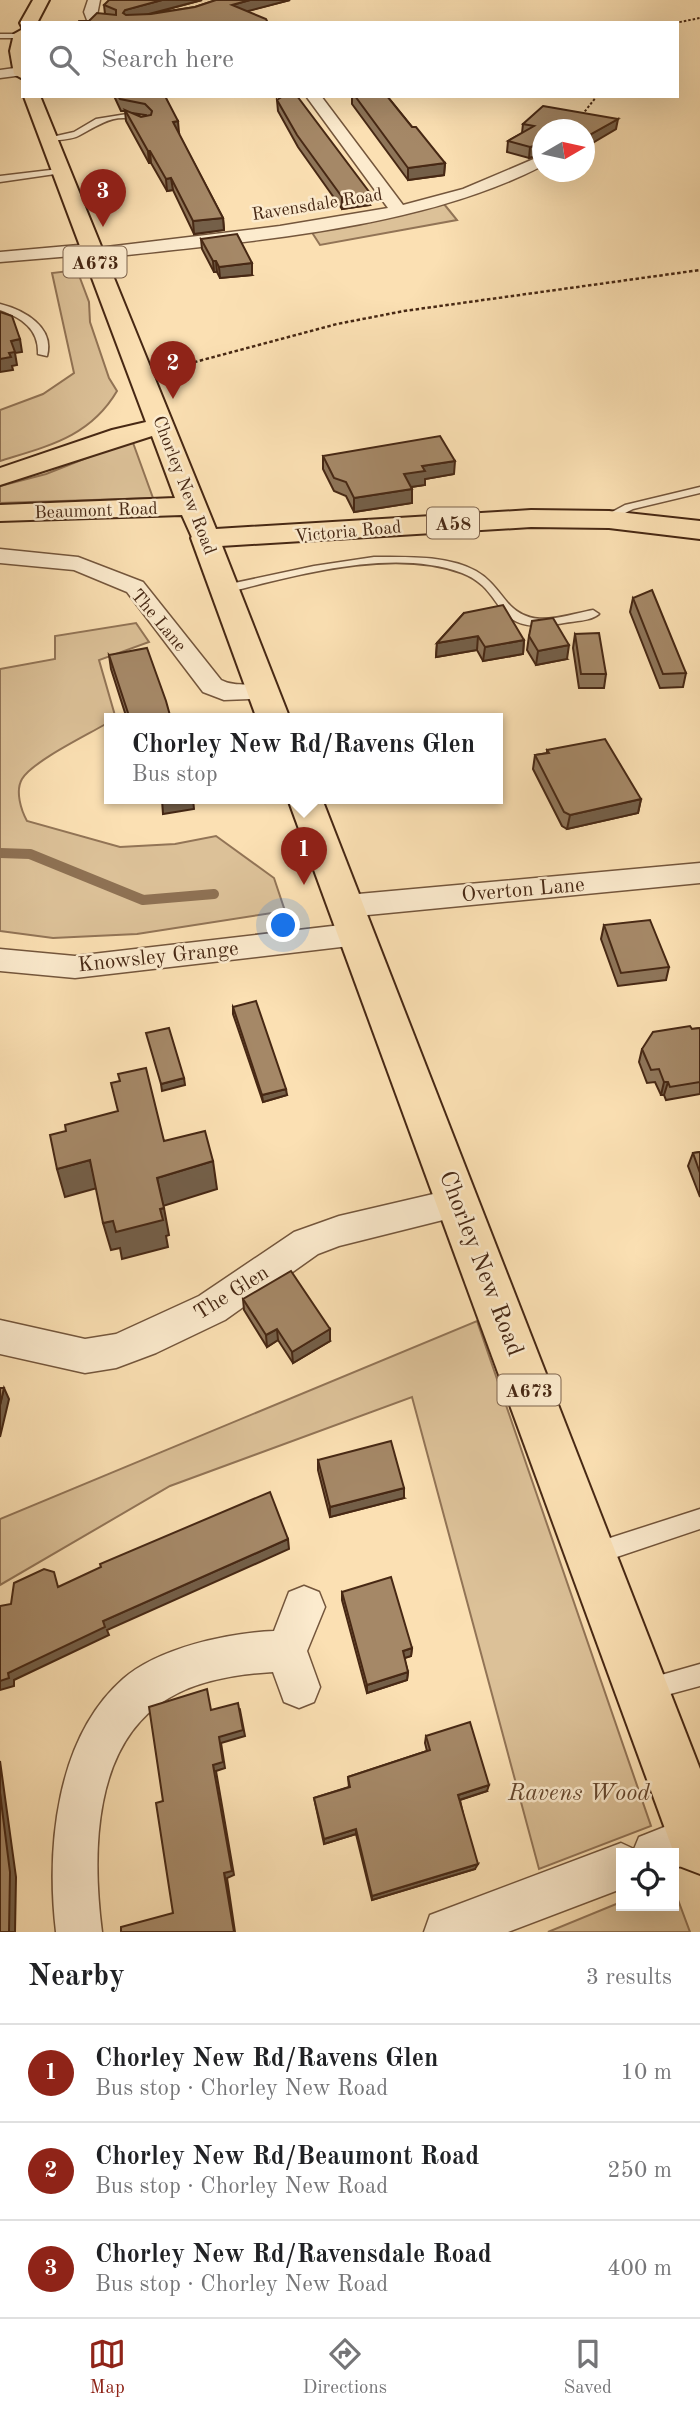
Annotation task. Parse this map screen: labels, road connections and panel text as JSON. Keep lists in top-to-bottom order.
{
  "streets": {
    "main road": [
      "A673",
      "Chorley New Road",
      "Beaumont Road",
      "A58",
      "Victoria Road"
    ],
    "street": [
      "Ravensdale Road",
      "The Lane",
      "Overton Lane",
      "Knowsley Grange",
      "The Glen"
    ]
  },
  "crossings": [
    ["Ravensdale Road", "Chorley New Road"],
    ["Chorley New Road", "Beaumont Road"],
    ["Chorley New Road", "Victoria Road"],
    ["Chorley New Road", "The Lane"],
    ["Chorley New Road", "Overton Lane"],
    ["Chorley New Road", "Knowsley Grange"],
    ["Chorley New Road", "The Glen"],
    ["Overton Lane", "Knowsley Grange"]
  ],
  "parks": ["Ravens Wood"],
  "north": "right",
  "page": {
    "search": "Search here",
    "pins": ["3", "2", "1"],
    "popup": ["Chorley New Rd/Ravens Glen", "Bus stop"],
    "heading": ["Nearby", "3 results"],
    "list": [
      {
        "mark": "1",
        "name": "Chorley New Rd/Ravens Glen",
        "note": "Bus stop · Chorley New Road",
        "value": "10 m"
      },
      {
        "mark": "2",
        "name": "Chorley New Rd/Beaumont Road",
        "note": "Bus stop · Chorley New Road",
        "value": "250 m"
      },
      {
        "mark": "3",
        "name": "Chorley New Rd/Ravensdale Road",
        "note": "Bus stop · Chorley New Road",
        "value": "400 m"
      }
    ],
    "nav": ["Map", "Directions", "Saved"]
  }
}
